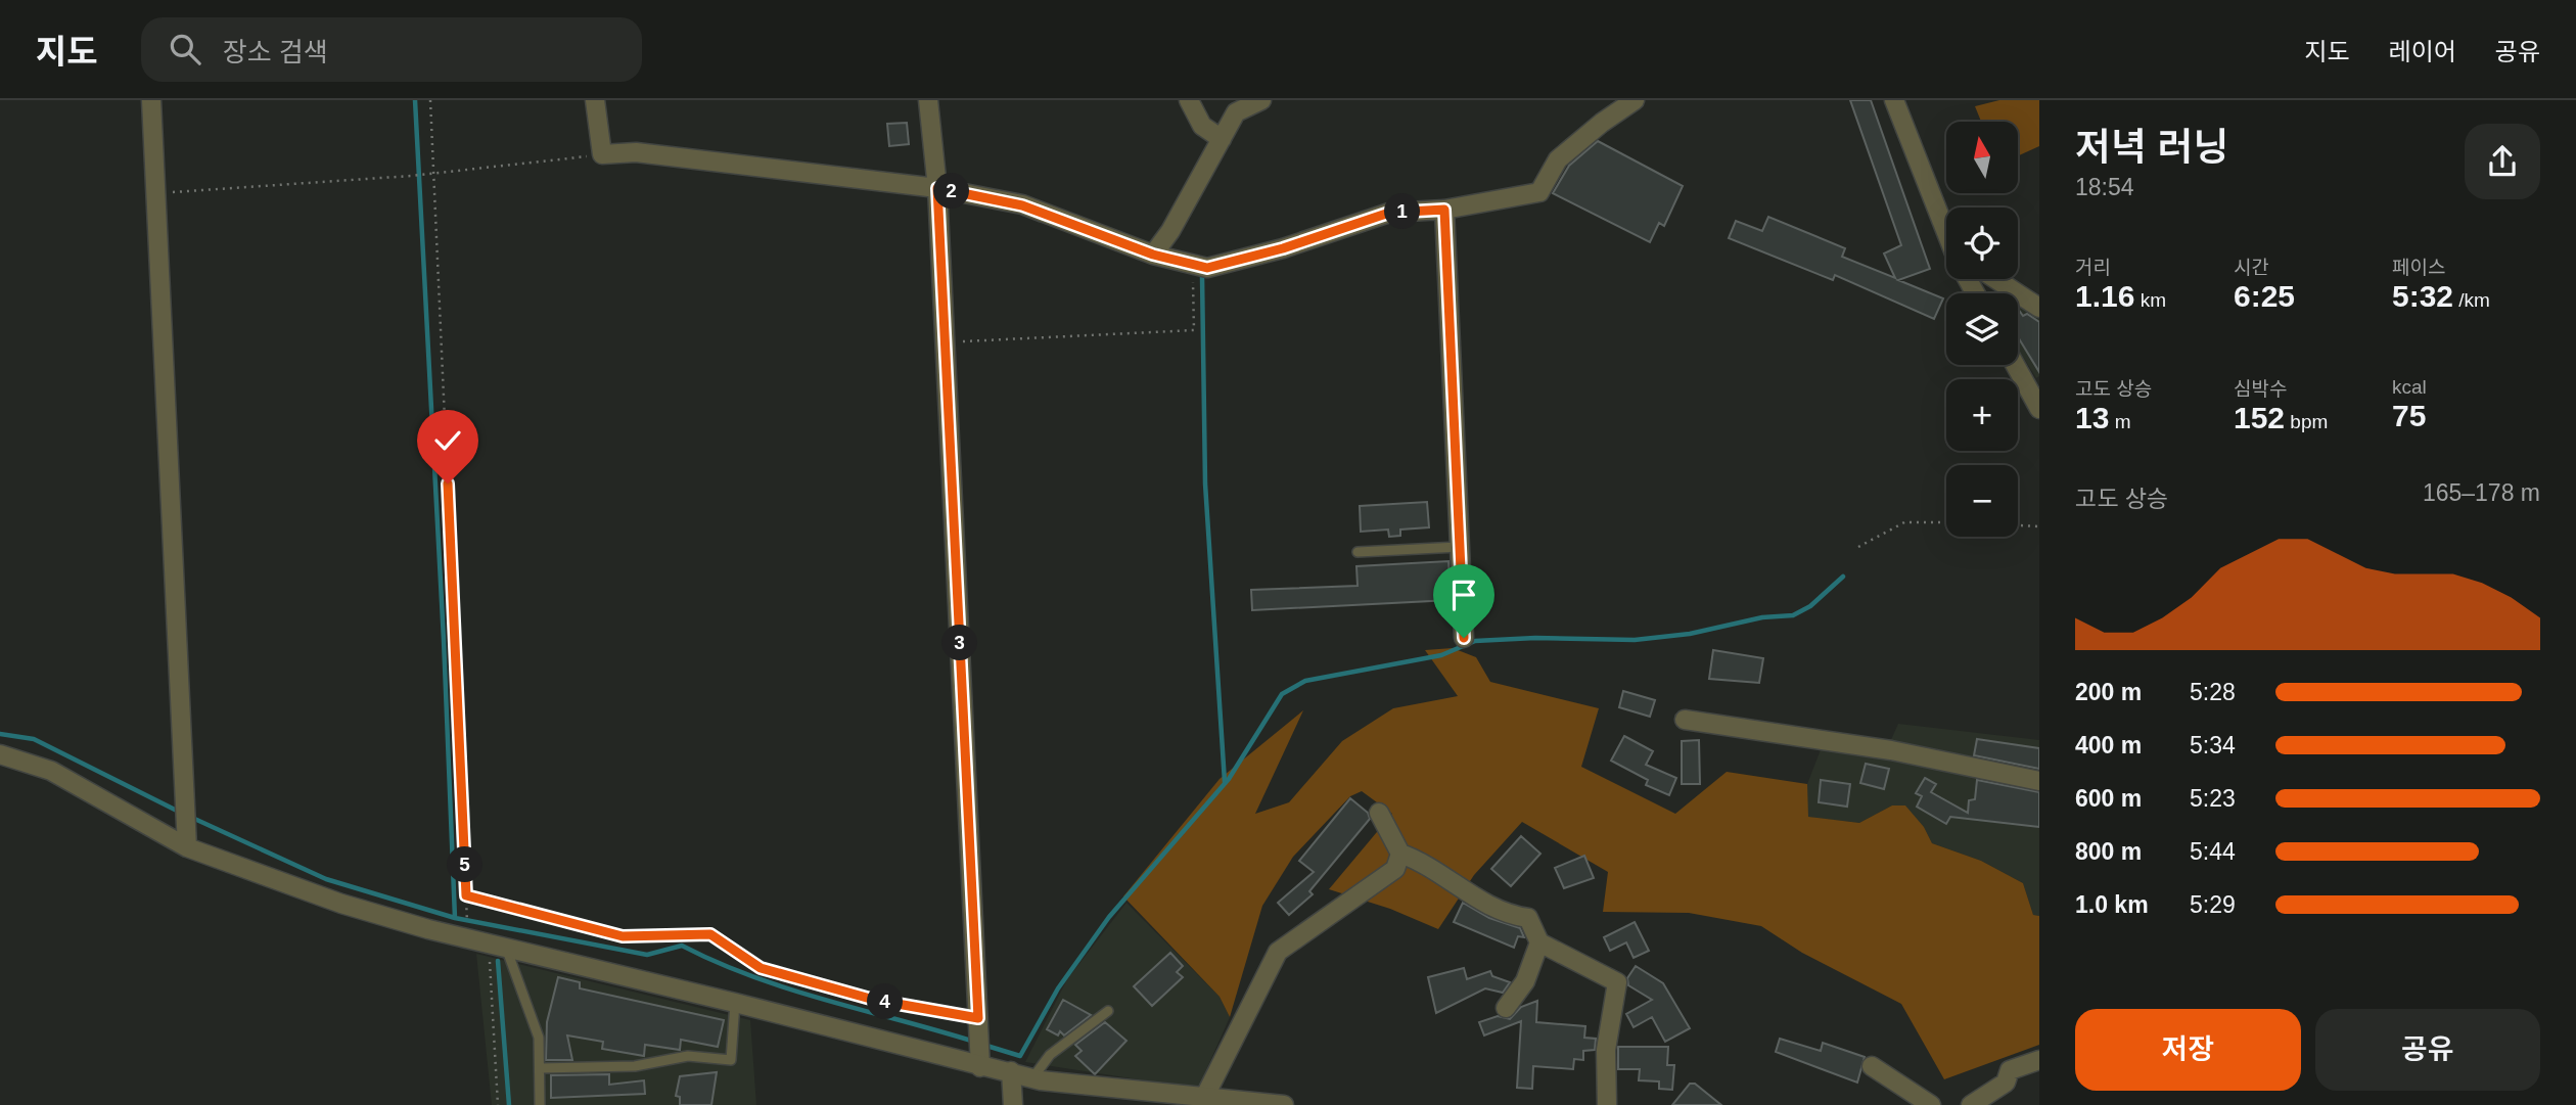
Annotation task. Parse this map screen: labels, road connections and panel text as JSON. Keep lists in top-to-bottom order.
{
  "north": "top",
  "page": {
    "header": "지도",
    "search": "장소 검색",
    "nav": ["지도", "레이어", "공유"],
    "heading": ["저녁 러닝", "18:54"],
    "map_buttons": ["+", "−"],
    "pins": [
      "2",
      "1",
      "3",
      "5",
      "4"
    ],
    "stats": [
      ["거리", "1.16 km"],
      ["시간", "6:25"],
      ["페이스", "5:32 /km"],
      ["고도 상승", "13 m"],
      ["심박수", "152 bpm"],
      ["kcal", "75"]
    ],
    "chart": ["고도 상승", "165–178 m"],
    "list": [
      {
        "name": "200 m",
        "note": "5:28"
      },
      {
        "name": "400 m",
        "note": "5:34"
      },
      {
        "name": "600 m",
        "note": "5:23"
      },
      {
        "name": "800 m",
        "note": "5:44"
      },
      {
        "name": "1.0 km",
        "note": "5:29"
      }
    ],
    "buttons": ["저장", "공유"]
  }
}
